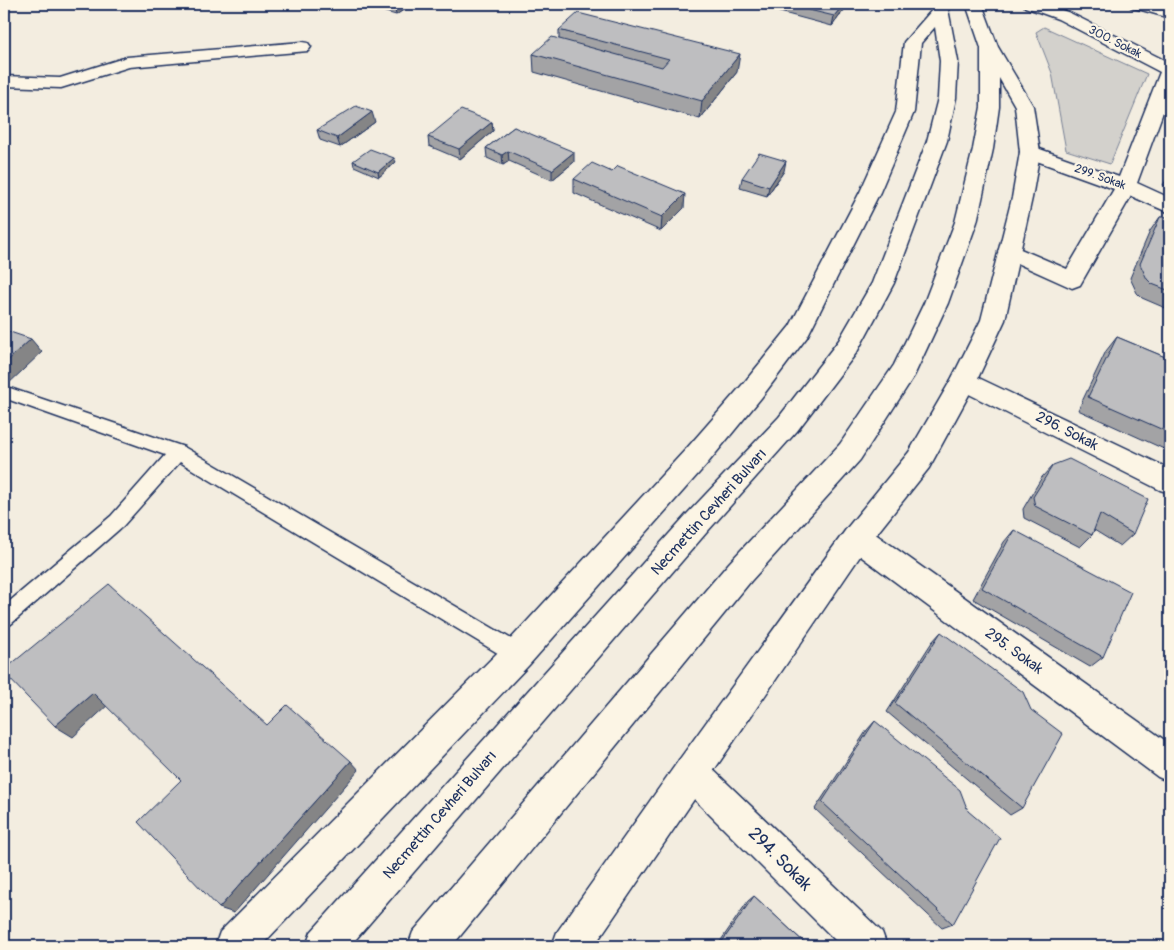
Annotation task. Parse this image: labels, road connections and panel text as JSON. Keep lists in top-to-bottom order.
{
  "streets": {
    "main road": [
      "300. Sokak",
      "299. Sokak",
      "296. Sokak",
      "Necmettin Cevheri Bulvarı",
      "295. Sokak",
      "294. Sokak"
    ]
  }
}
